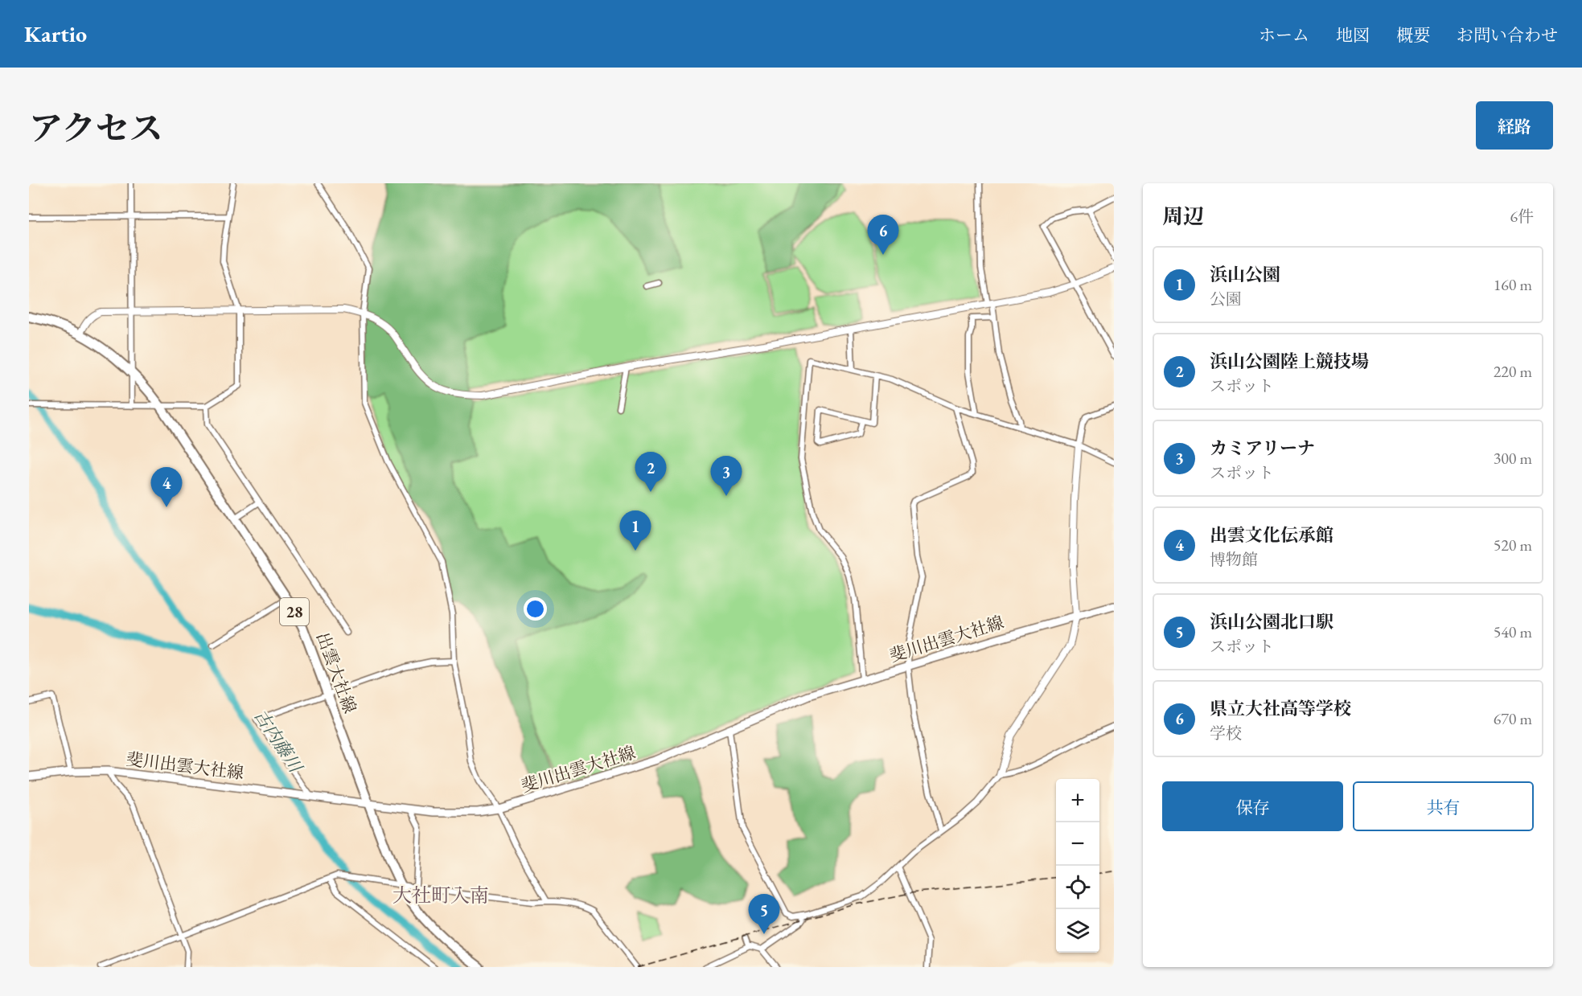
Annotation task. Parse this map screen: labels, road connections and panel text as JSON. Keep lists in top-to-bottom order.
{
  "streets": {
    "main road": ["28", "斐川出雲大社線", "出雲大社線"]
  },
  "crossings": [
    ["斐川出雲大社線", "出雲大社線"]
  ],
  "districts": ["大社町入南"],
  "water": ["古内藤川"],
  "page": {
    "header": "Kartio",
    "nav": [
      "ホーム",
      "地図",
      "概要",
      "お問い合わせ"
    ],
    "title": "アクセス",
    "buttons": [
      "経路",
      ["保存", "共有"]
    ],
    "heading": ["周辺", "6件"],
    "pins": [
      "6",
      "2",
      "3",
      "4",
      "1",
      "5"
    ],
    "list": [
      {
        "mark": "1",
        "name": "浜山公園",
        "note": "公園",
        "value": "160 m"
      },
      {
        "mark": "2",
        "name": "浜山公園陸上競技場",
        "note": "スポット",
        "value": "220 m"
      },
      {
        "mark": "3",
        "name": "カミアリーナ",
        "note": "スポット",
        "value": "300 m"
      },
      {
        "mark": "4",
        "name": "出雲文化伝承館",
        "note": "博物館",
        "value": "520 m"
      },
      {
        "mark": "5",
        "name": "浜山公園北口駅",
        "note": "スポット",
        "value": "540 m"
      },
      {
        "mark": "6",
        "name": "県立大社高等学校",
        "note": "学校",
        "value": "670 m"
      }
    ],
    "map_buttons": ["+", "−"]
  }
}
